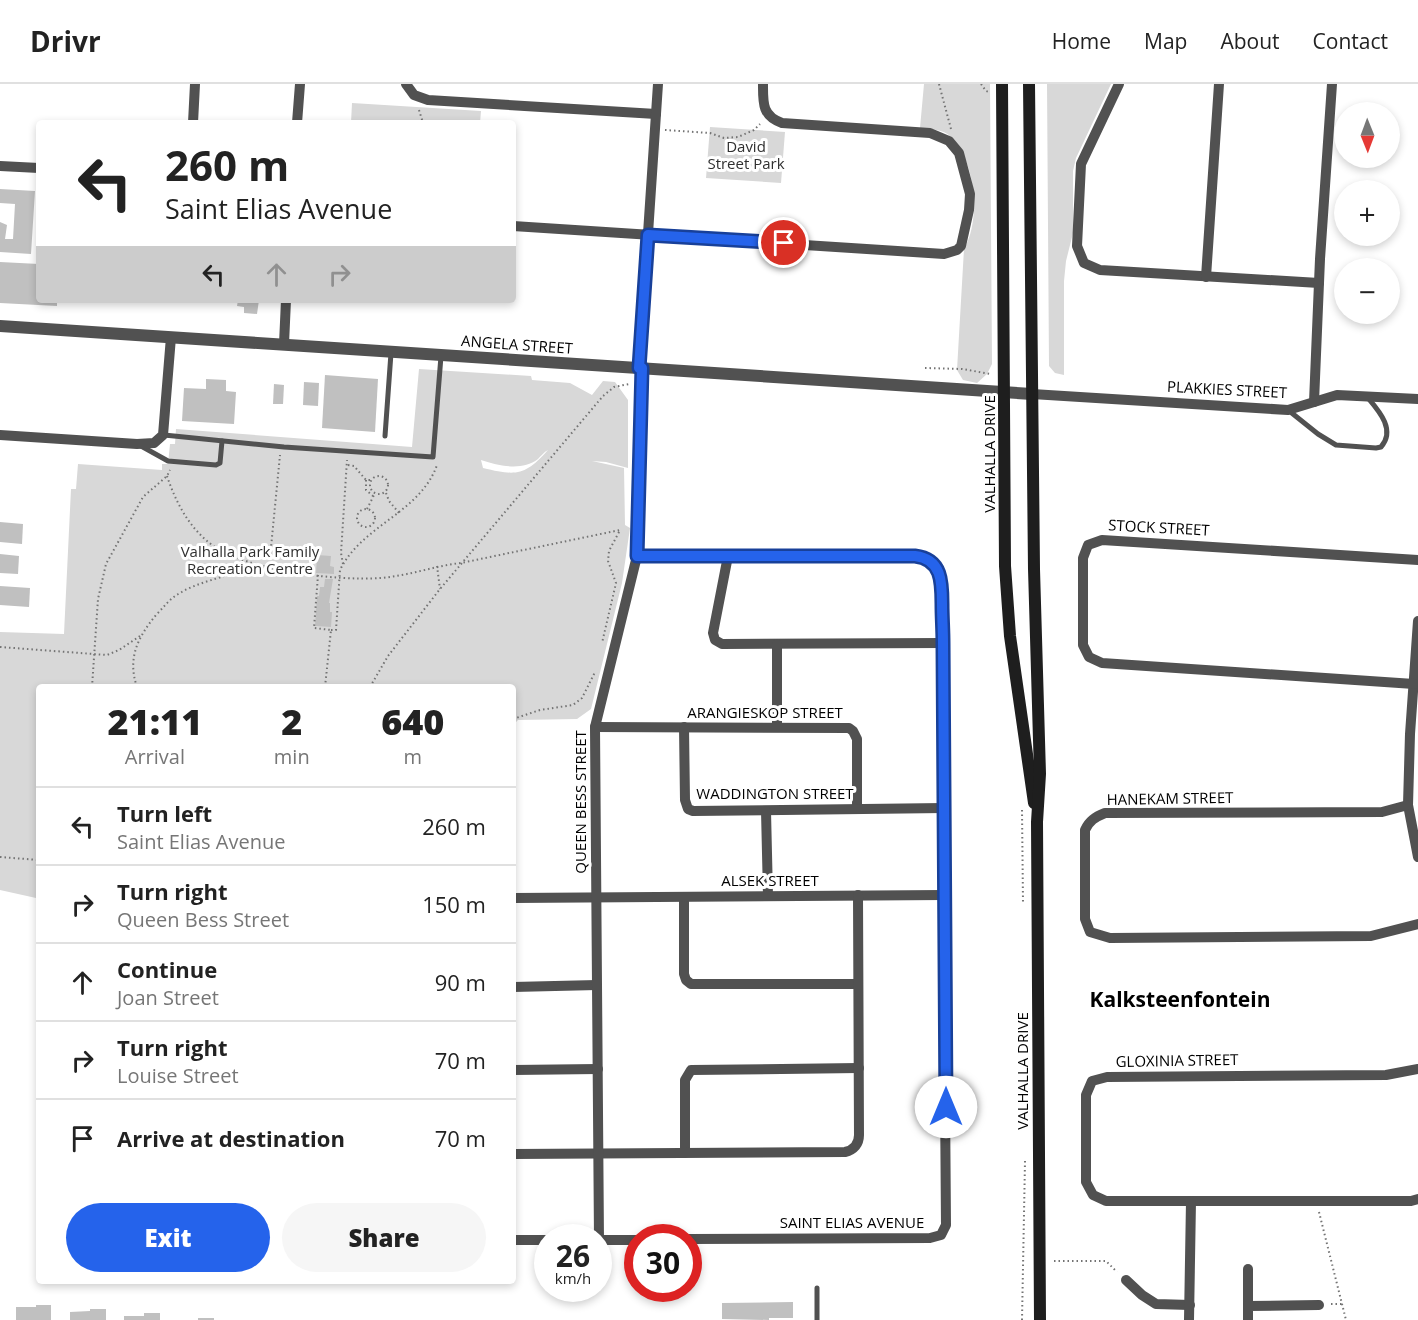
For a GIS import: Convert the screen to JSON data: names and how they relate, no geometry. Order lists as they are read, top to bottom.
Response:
{
  "streets": {
    "main road": ["VALHALLA DRIVE"],
    "street": [
      "ANGELA STREET",
      "PLAKKIES STREET",
      "STOCK STREET",
      "ARANGIESKOP STREET",
      "WADDINGTON STREET",
      "HANEKAM STREET",
      "QUEEN BESS STREET",
      "ALSEK STREET",
      "GLOXINIA STREET",
      "SAINT ELIAS AVENUE"
    ]
  },
  "crossings": [
    ["ANGELA STREET", "PLAKKIES STREET"],
    ["ANGELA STREET", "VALHALLA DRIVE"],
    ["ANGELA STREET", "QUEEN BESS STREET"],
    ["PLAKKIES STREET", "VALHALLA DRIVE"],
    ["ARANGIESKOP STREET", "WADDINGTON STREET"],
    ["ARANGIESKOP STREET", "QUEEN BESS STREET"],
    ["WADDINGTON STREET", "SAINT ELIAS AVENUE"],
    ["QUEEN BESS STREET", "ALSEK STREET"],
    ["QUEEN BESS STREET", "SAINT ELIAS AVENUE"],
    ["ALSEK STREET", "SAINT ELIAS AVENUE"]
  ],
  "districts": ["Kalksteenfontein"],
  "parks": ["David Street Park", "Valhalla Park Family Recreation Centre"],
  "north": "bottom",
  "page": {
    "header": "Drivr",
    "nav": [
      "Home",
      "Map",
      "About",
      "Contact"
    ],
    "map_buttons": ["+", "−"],
    "turn": ["260 m", "Saint Elias Avenue"],
    "eta": [
      "21:11",
      "Arrival",
      "2",
      "min",
      "640",
      "m"
    ],
    "list": [
      {
        "name": "Turn left",
        "note": "Saint Elias Avenue",
        "value": "260 m"
      },
      {
        "name": "Turn right",
        "note": "Queen Bess Street",
        "value": "150 m"
      },
      {
        "name": "Continue",
        "note": "Joan Street",
        "value": "90 m"
      },
      {
        "name": "Turn right",
        "note": "Louise Street",
        "value": "70 m"
      },
      {
        "name": "Arrive at destination",
        "value": "70 m"
      }
    ],
    "buttons": ["Exit", "Share"],
    "speed": "26 km/h",
    "limit": "30"
  }
}
